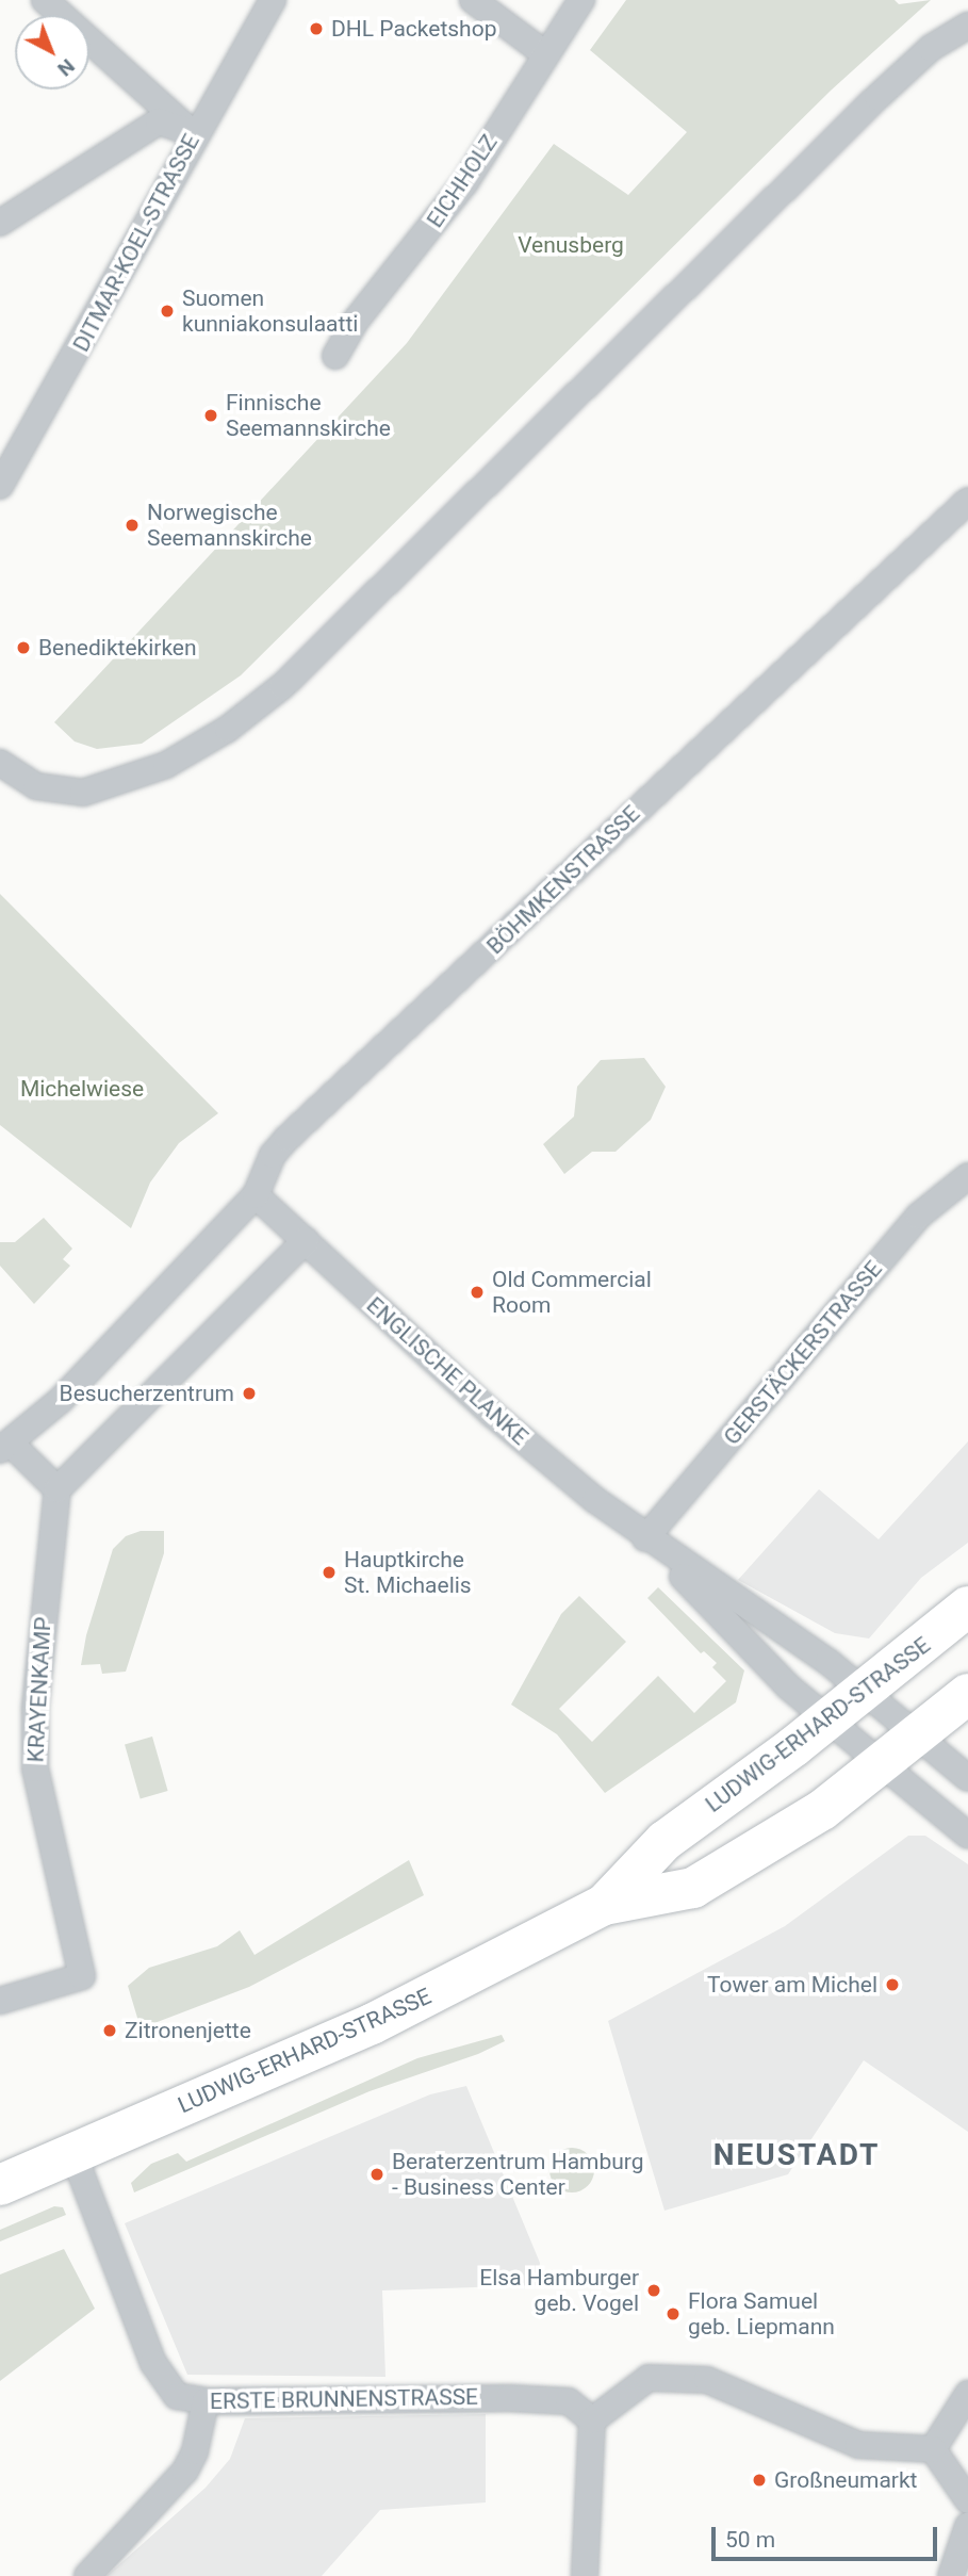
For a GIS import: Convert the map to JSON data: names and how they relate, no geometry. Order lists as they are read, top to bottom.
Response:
{
  "streets": {
    "main road": ["LUDWIG-ERHARD-STRASSE"],
    "street": [
      "EICHHOLZ",
      "DITMAR-KOEL-STRASSE",
      "BÖHMKENSTRASSE",
      "GERSTÄCKERSTRASSE",
      "ENGLISCHE PLANKE",
      "KRAYENKAMP",
      "ERSTE BRUNNENSTRASSE"
    ]
  },
  "crossings": [
    ["BÖHMKENSTRASSE", "ENGLISCHE PLANKE"],
    ["GERSTÄCKERSTRASSE", "ENGLISCHE PLANKE"],
    ["ENGLISCHE PLANKE", "LUDWIG-ERHARD-STRASSE"],
    ["LUDWIG-ERHARD-STRASSE", "ERSTE BRUNNENSTRASSE"]
  ],
  "districts": ["NEUSTADT"],
  "parks": ["Venusberg", "Michelwiese"],
  "places": [
    "DHL Packetshop",
    "Suomen kunniakonsulaatti",
    "Finnische Seemannskirche",
    "Norwegische Seemannskirche",
    "Benediktekirken",
    "Old Commercial Room",
    "Besucherzentrum",
    "Hauptkirche St. Michaelis",
    "Tower am Michel",
    "Zitronenjette",
    "Beraterzentrum Hamburg - Business Center",
    "Elsa Hamburger geb. Vogel",
    "Flora Samuel geb. Liepmann",
    "Großneumarkt"
  ],
  "scale_bar": "50 m",
  "north": "bottom right"
}
